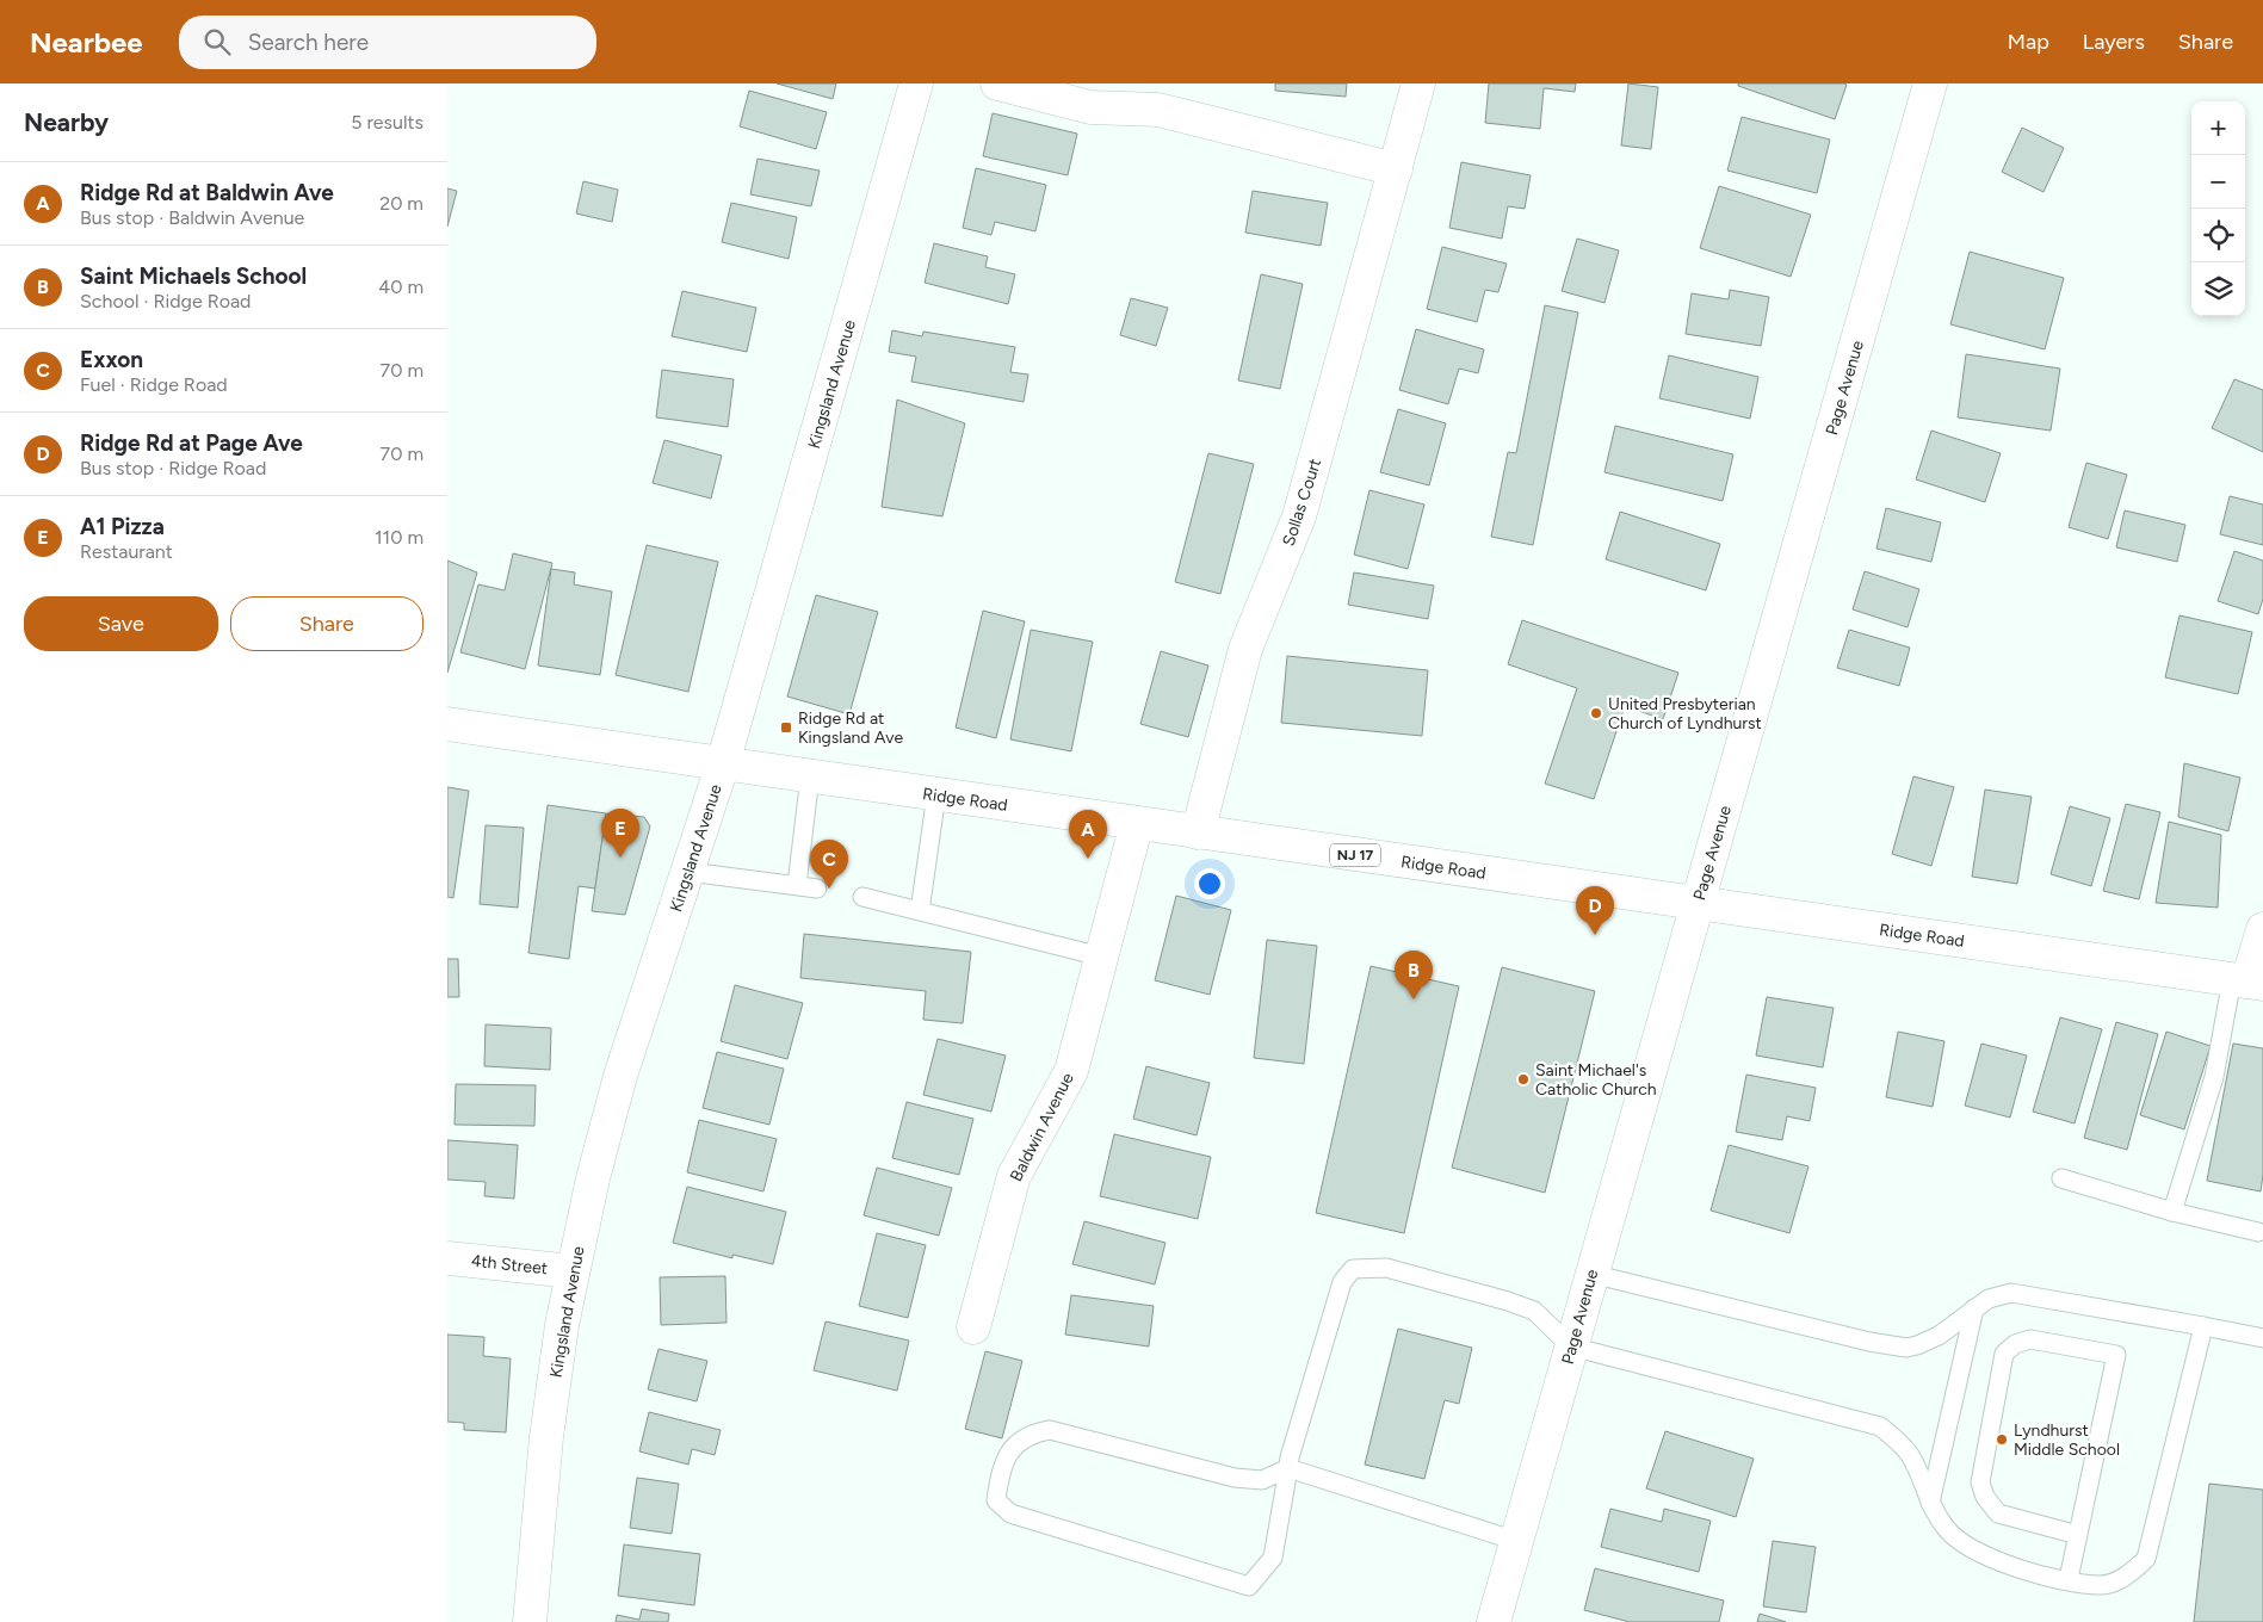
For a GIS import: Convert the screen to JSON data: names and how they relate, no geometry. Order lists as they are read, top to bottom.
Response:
{
  "streets": {
    "street": [
      "Kingsland Avenue",
      "Page Avenue",
      "Sollas Court",
      "Ridge Road",
      "NJ 17",
      "Baldwin Avenue",
      "4th Street"
    ]
  },
  "crossings": [
    ["Kingsland Avenue", "Ridge Road"],
    ["Kingsland Avenue", "4th Street"],
    ["Page Avenue", "Ridge Road"],
    ["Sollas Court", "Ridge Road"],
    ["Ridge Road", "Baldwin Avenue"]
  ],
  "places": {
    "other": ["United Presbyterian Church of Lyndhurst", "Saint Michael's Catholic Church", "Lyndhurst Middle School"],
    "transit": ["Ridge Rd at Kingsland Ave"]
  },
  "page": {
    "header": "Nearbee",
    "search": "Search here",
    "nav": ["Map", "Layers", "Share"],
    "heading": ["Nearby", "5 results"],
    "map_buttons": ["+", "−"],
    "list": [
      {
        "mark": "A",
        "name": "Ridge Rd at Baldwin Ave",
        "note": "Bus stop · Baldwin Avenue",
        "value": "20 m"
      },
      {
        "mark": "B",
        "name": "Saint Michaels School",
        "note": "School · Ridge Road",
        "value": "40 m"
      },
      {
        "mark": "C",
        "name": "Exxon",
        "note": "Fuel · Ridge Road",
        "value": "70 m"
      },
      {
        "mark": "D",
        "name": "Ridge Rd at Page Ave",
        "note": "Bus stop · Ridge Road",
        "value": "70 m"
      },
      {
        "mark": "E",
        "name": "A1 Pizza",
        "note": "Restaurant",
        "value": "110 m"
      }
    ],
    "buttons": ["Save", "Share"],
    "pins": [
      "E",
      "A",
      "C",
      "D",
      "B"
    ]
  }
}
